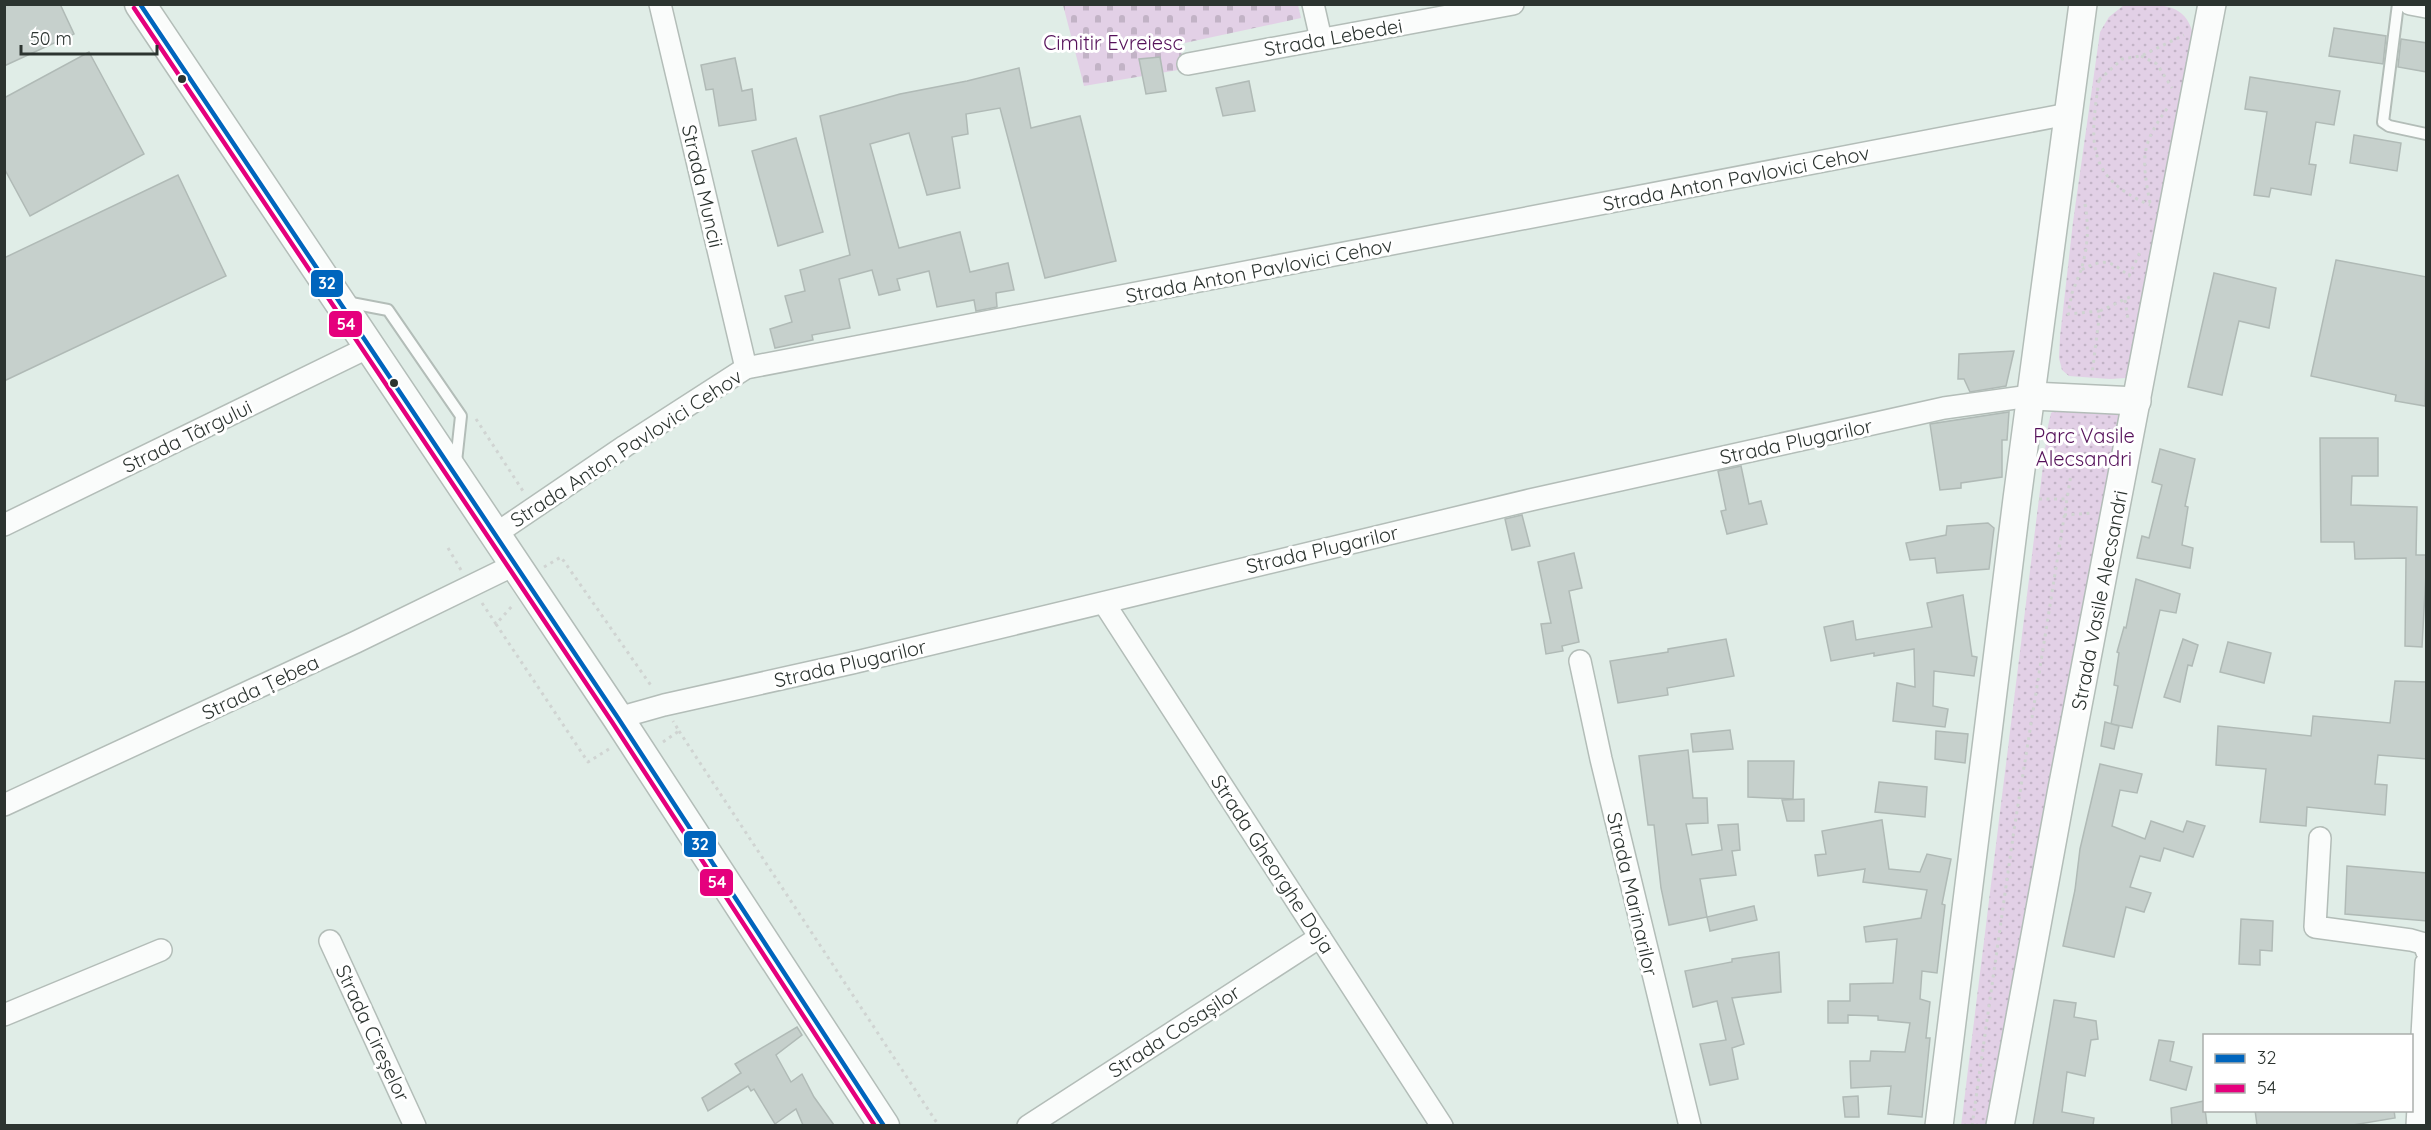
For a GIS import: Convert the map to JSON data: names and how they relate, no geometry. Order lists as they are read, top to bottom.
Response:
{
  "streets": {
    "street": [
      "Strada Lebedei",
      "Strada Anton Pavlovici Cehov",
      "Strada Muncii",
      "Strada Târgului",
      "Strada Plugarilor",
      "Strada Vasile Alecsandri",
      "Strada Țebea",
      "Strada Gheorghe Doja",
      "Strada Marinarilor",
      "Strada Cosașilor",
      "Strada Cireșelor"
    ]
  },
  "crossings": [
    ["Strada Anton Pavlovici Cehov", "Strada Muncii"],
    ["Strada Plugarilor", "Strada Gheorghe Doja"],
    ["Strada Gheorghe Doja", "Strada Cosașilor"]
  ],
  "parks": ["Cimitir Evreiesc", "Parc Vasile Alecsandri"],
  "lines": ["transit line 32", "transit line 54"],
  "legend": ["32", "54"],
  "scale_bar": "50 m"
}
